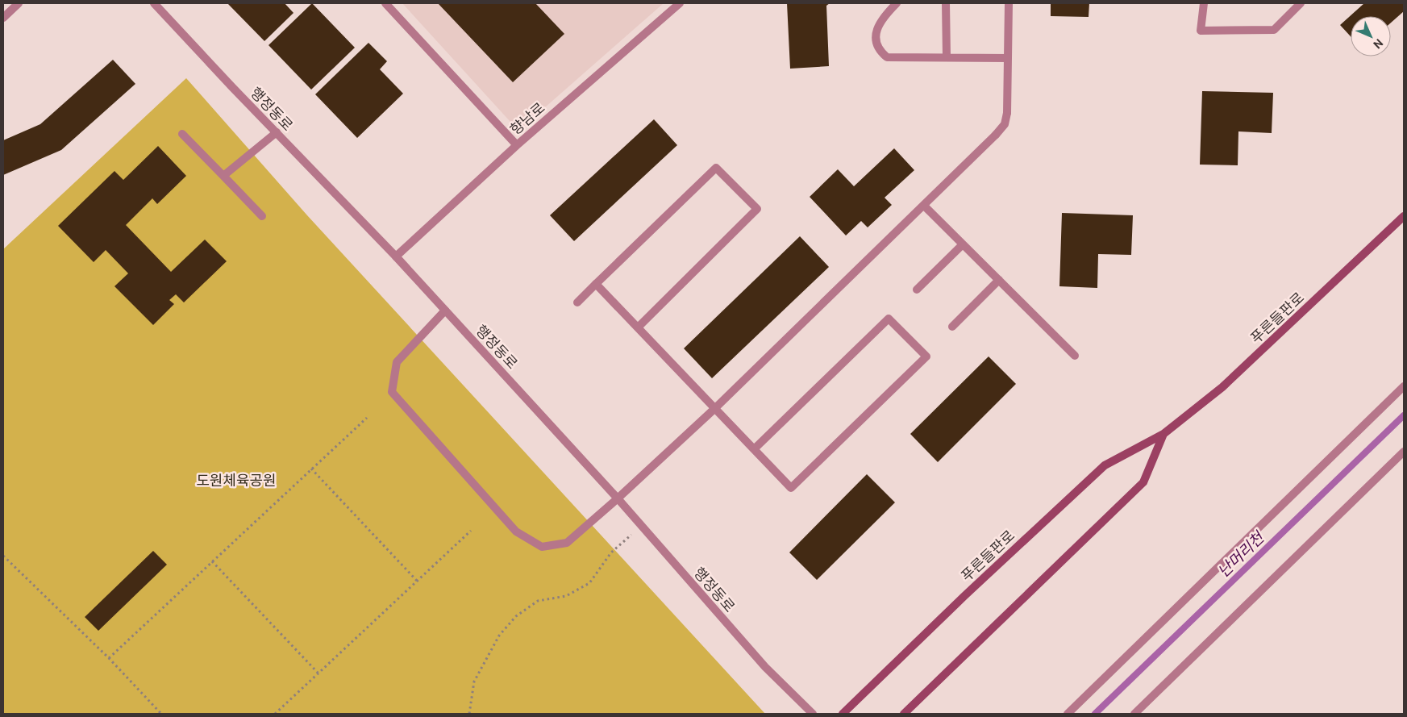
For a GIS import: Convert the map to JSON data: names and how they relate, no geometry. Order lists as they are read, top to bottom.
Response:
{
  "streets": {
    "main road": ["푸른들판로"],
    "street": ["행정동로", "향남로"]
  },
  "crossings": [
    ["행정동로", "향남로"]
  ],
  "water": ["난머리천"],
  "parks": ["도원체육공원"],
  "north": "bottom right"
}
